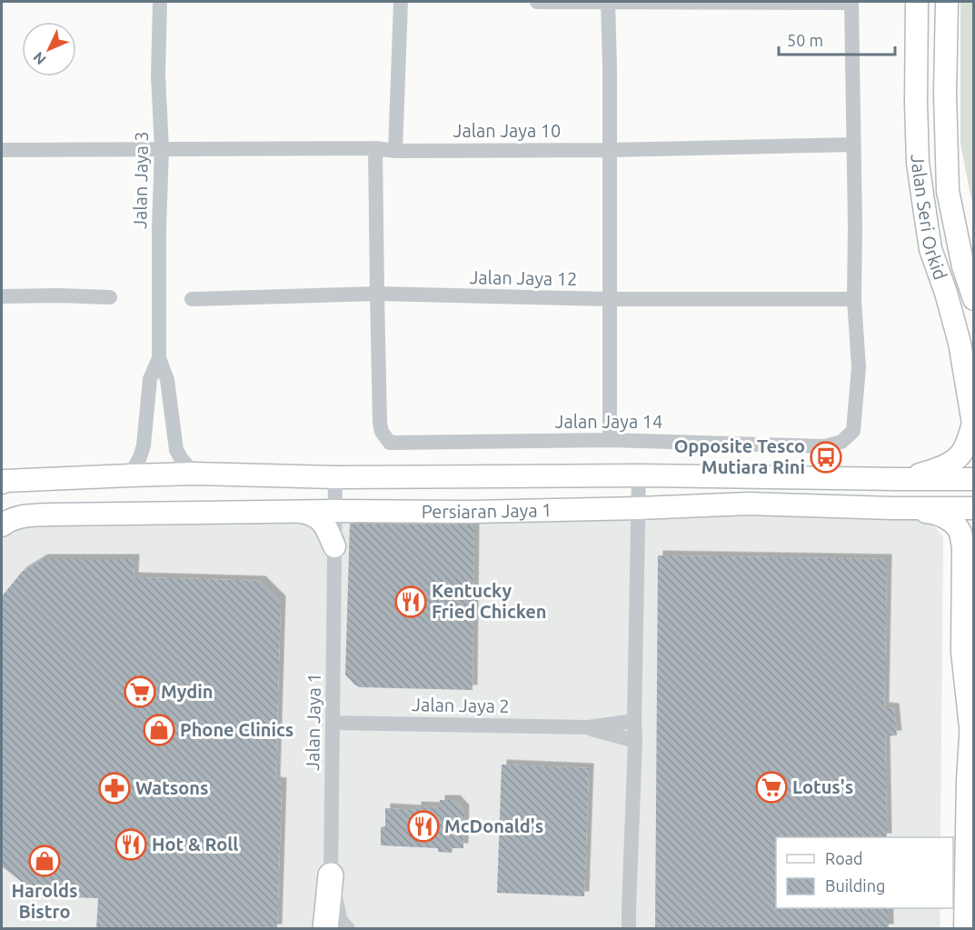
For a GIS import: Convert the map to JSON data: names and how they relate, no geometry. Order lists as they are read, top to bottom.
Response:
{
  "streets": {
    "main road": ["Jalan Seri Orkid", "Persiaran Jaya 1"],
    "street": [
      "Jalan Jaya 10",
      "Jalan Jaya 3",
      "Jalan Jaya 12",
      "Jalan Jaya 14",
      "Jalan Jaya 2",
      "Jalan Jaya 1"
    ]
  },
  "crossings": [
    ["Jalan Jaya 10", "Jalan Jaya 3"],
    ["Jalan Jaya 12", "Jalan Jaya 14"],
    ["Persiaran Jaya 1", "Jalan Jaya 1"],
    ["Jalan Jaya 2", "Jalan Jaya 1"]
  ],
  "places": {
    "bus stop": ["Opposite Tesco Mutiara Rini"],
    "restaurant": ["Kentucky Fried Chicken", "McDonald's", "Hot & Roll"],
    "supermarket": ["Mydin", "Lotus's"],
    "shop": ["Phone Clinics", "Harolds Bistro"],
    "pharmacy": ["Watsons"]
  },
  "legend": ["Road", "Building"],
  "scale_bar": "50 m",
  "north": "bottom left"
}
